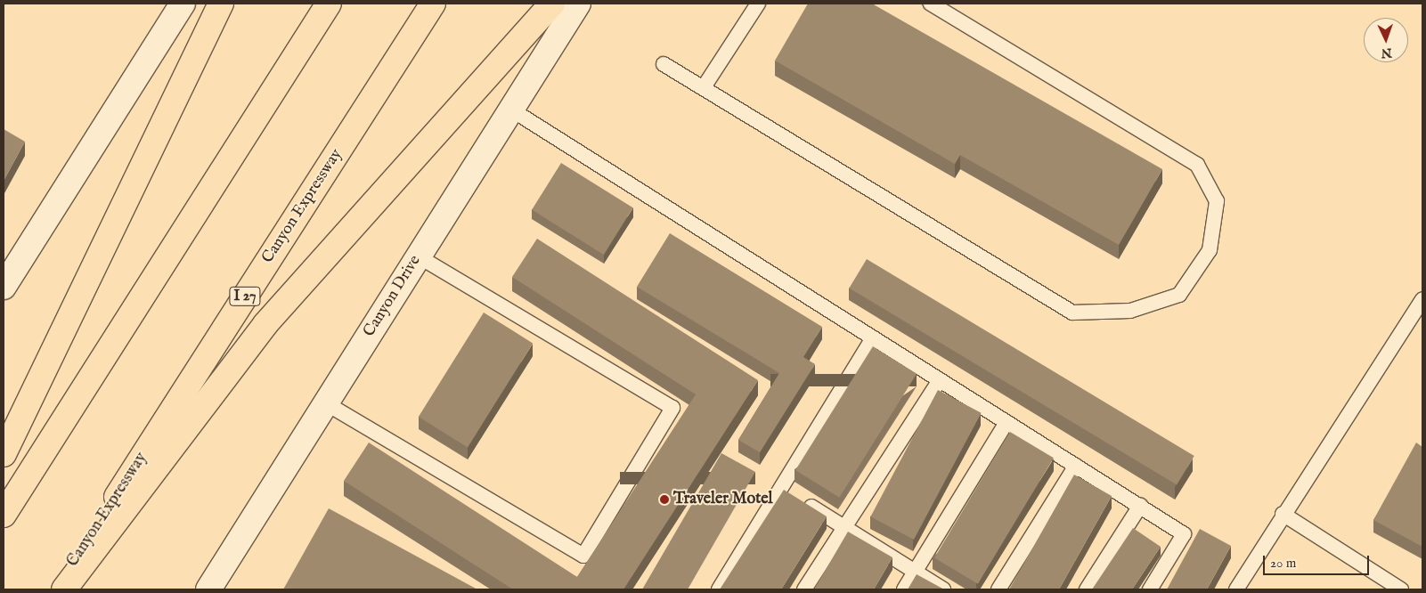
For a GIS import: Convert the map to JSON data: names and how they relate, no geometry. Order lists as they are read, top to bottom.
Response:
{
  "streets": {
    "highway": ["Canyon Expressway", "I 27"],
    "main road": ["Canyon Drive"]
  },
  "places": ["Traveler Motel"],
  "scale_bar": "20 m",
  "north": "bottom"
}
